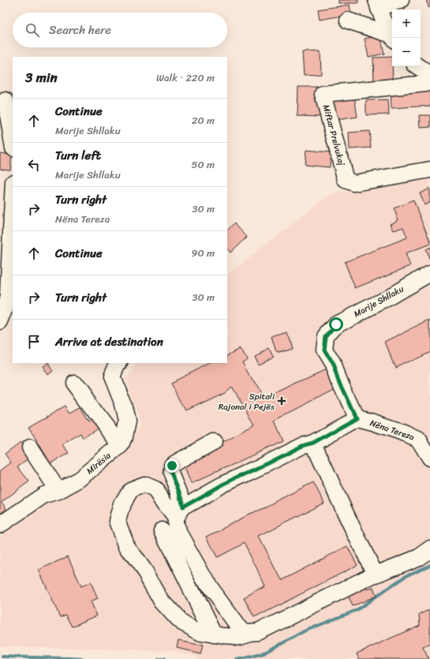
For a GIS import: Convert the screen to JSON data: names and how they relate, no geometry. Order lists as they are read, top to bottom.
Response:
{
  "streets": {
    "street": [
      "Miftar Prelvukaj",
      "Marije Shllaku",
      "Nëna Tereza",
      "Mirësia"
    ]
  },
  "crossings": [
    ["Marije Shllaku", "Nëna Tereza"]
  ],
  "places": {
    "health": ["Spitali Rajonal i Pejës"]
  },
  "page": {
    "map_buttons": ["+", "−"],
    "search": "Search here",
    "heading": ["3 min", "Walk · 220 m"],
    "list": [
      ["Continue", "Marije Shllaku", "20 m"],
      ["Turn left", "Marije Shllaku", "50 m"],
      ["Turn right", "Nëna Tereza", "30 m"],
      ["Continue", "90 m"],
      ["Turn right", "30 m"],
      "Arrive at destination"
    ]
  }
}
